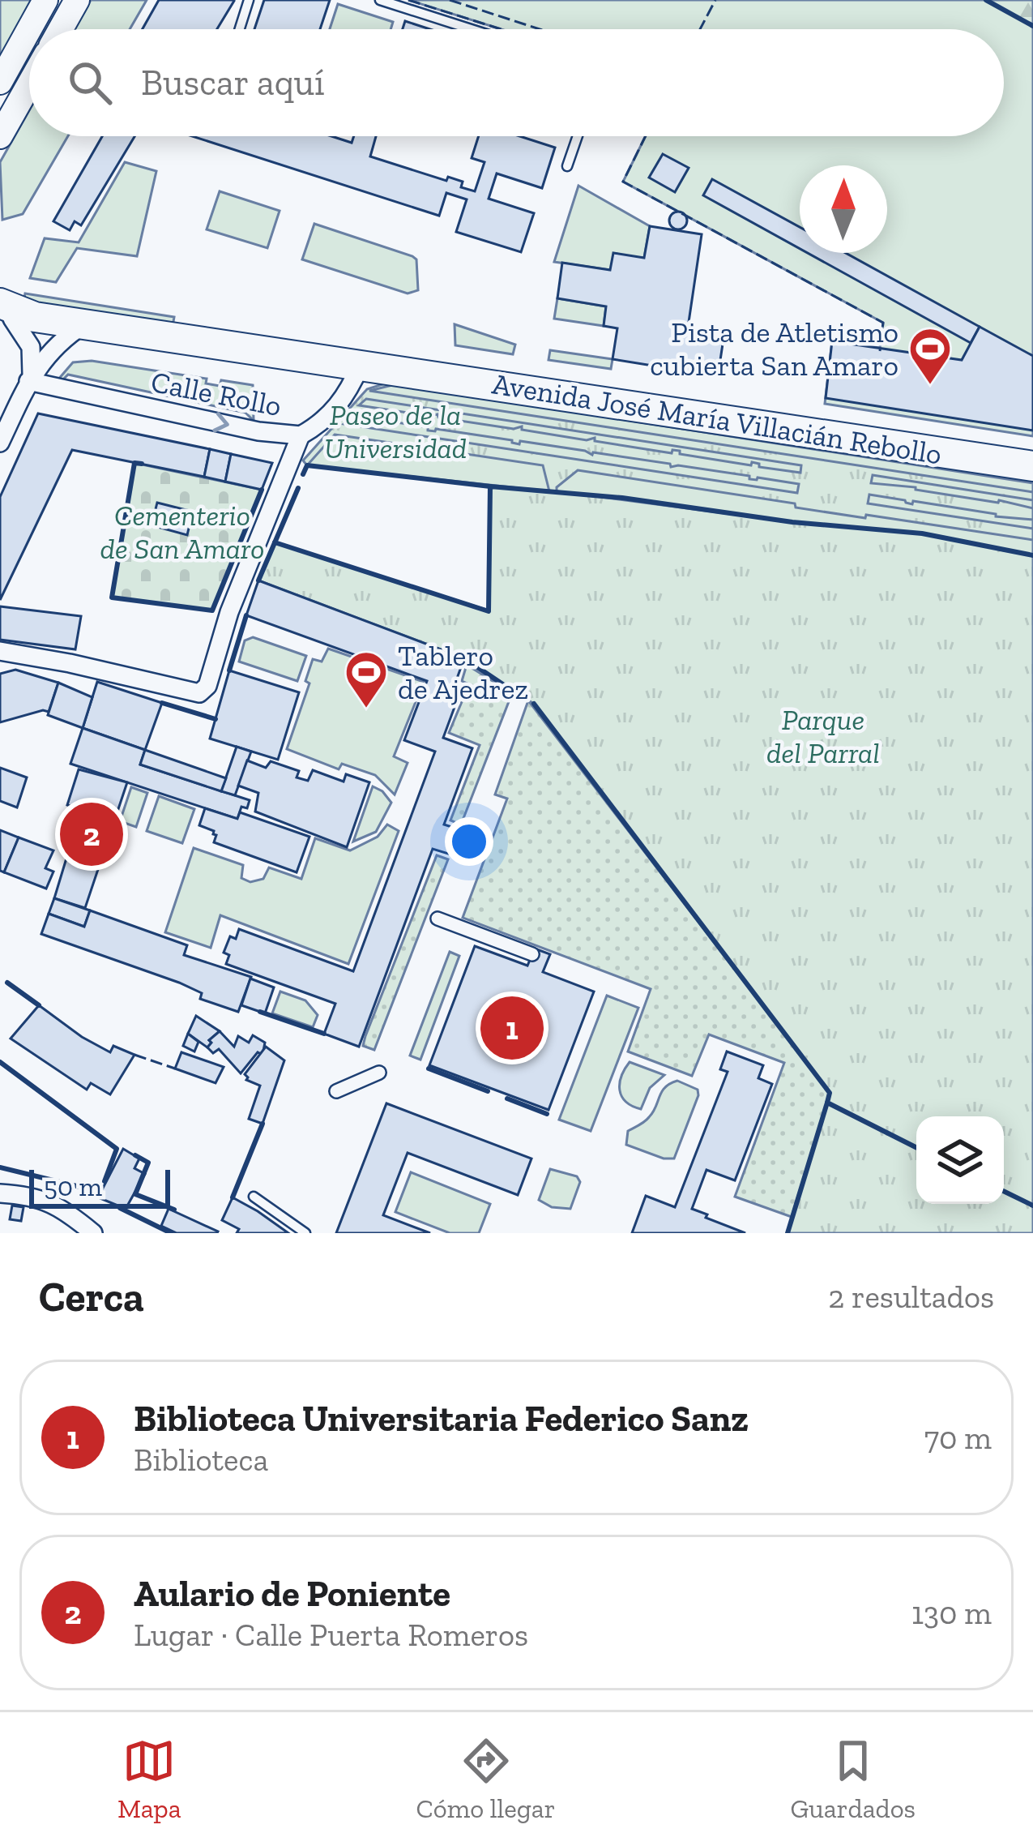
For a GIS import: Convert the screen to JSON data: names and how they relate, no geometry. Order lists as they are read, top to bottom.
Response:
{
  "streets": {
    "highway": ["Avenida José María Villacián Rebollo"],
    "street": ["Calle Rollo"]
  },
  "crossings": [
    ["Calle Rollo", "Avenida José María Villacián Rebollo"]
  ],
  "one_way": ["Calle Rollo"],
  "parks": ["Paseo de la Universidad", "Cementerio de San Amaro", "Parque del Parral"],
  "places": {
    "sports": ["Pista de Atletismo cubierta San Amaro", "Tablero de Ajedrez"]
  },
  "scale_bar": "50 m",
  "north": "top",
  "page": {
    "search": "Buscar aquí",
    "pins": ["2", "1"],
    "scale": "50 m",
    "heading": ["Cerca", "2 resultados"],
    "list": [
      {
        "mark": "1",
        "name": "Biblioteca Universitaria Federico Sanz",
        "note": "Biblioteca",
        "value": "70 m"
      },
      {
        "mark": "2",
        "name": "Aulario de Poniente",
        "note": "Lugar · Calle Puerta Romeros",
        "value": "130 m"
      }
    ],
    "nav": ["Mapa", "Cómo llegar", "Guardados"]
  }
}
